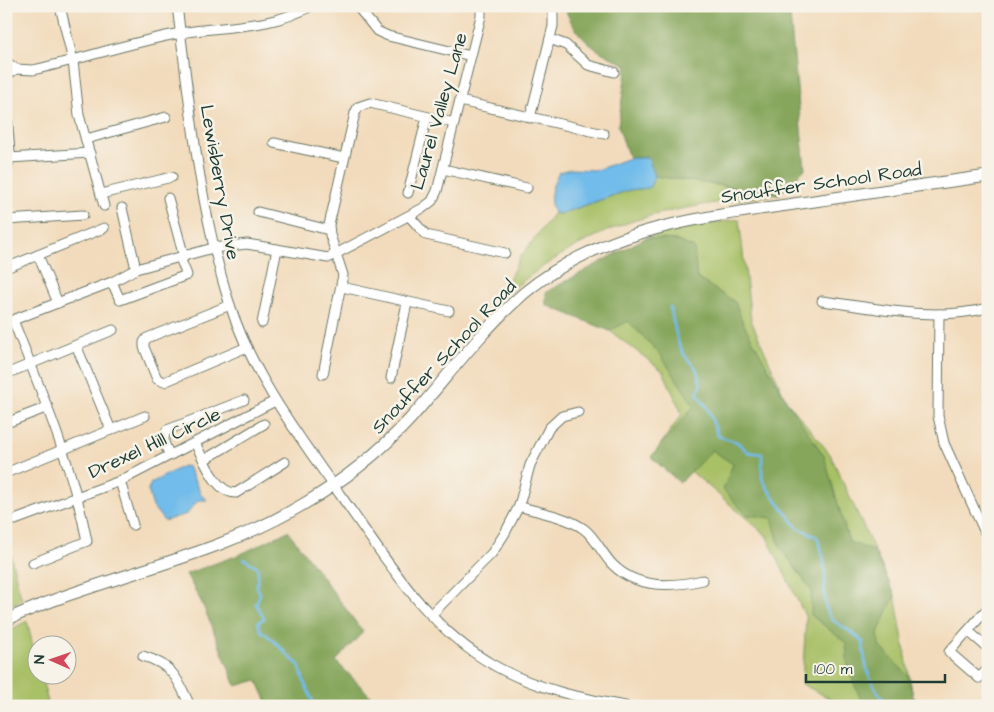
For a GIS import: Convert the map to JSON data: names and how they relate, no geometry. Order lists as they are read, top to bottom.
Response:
{
  "streets": {
    "main road": ["Snouffer School Road"],
    "street": ["Laurel Valley Lane", "Lewisberry Drive", "Drexel Hill Circle"]
  },
  "crossings": [
    ["Laurel Valley Lane", "Lewisberry Drive"],
    ["Laurel Valley Lane", "Drexel Hill Circle"],
    ["Lewisberry Drive", "Snouffer School Road"],
    ["Lewisberry Drive", "Drexel Hill Circle"]
  ],
  "scale_bar": "100 m",
  "north": "left"
}
